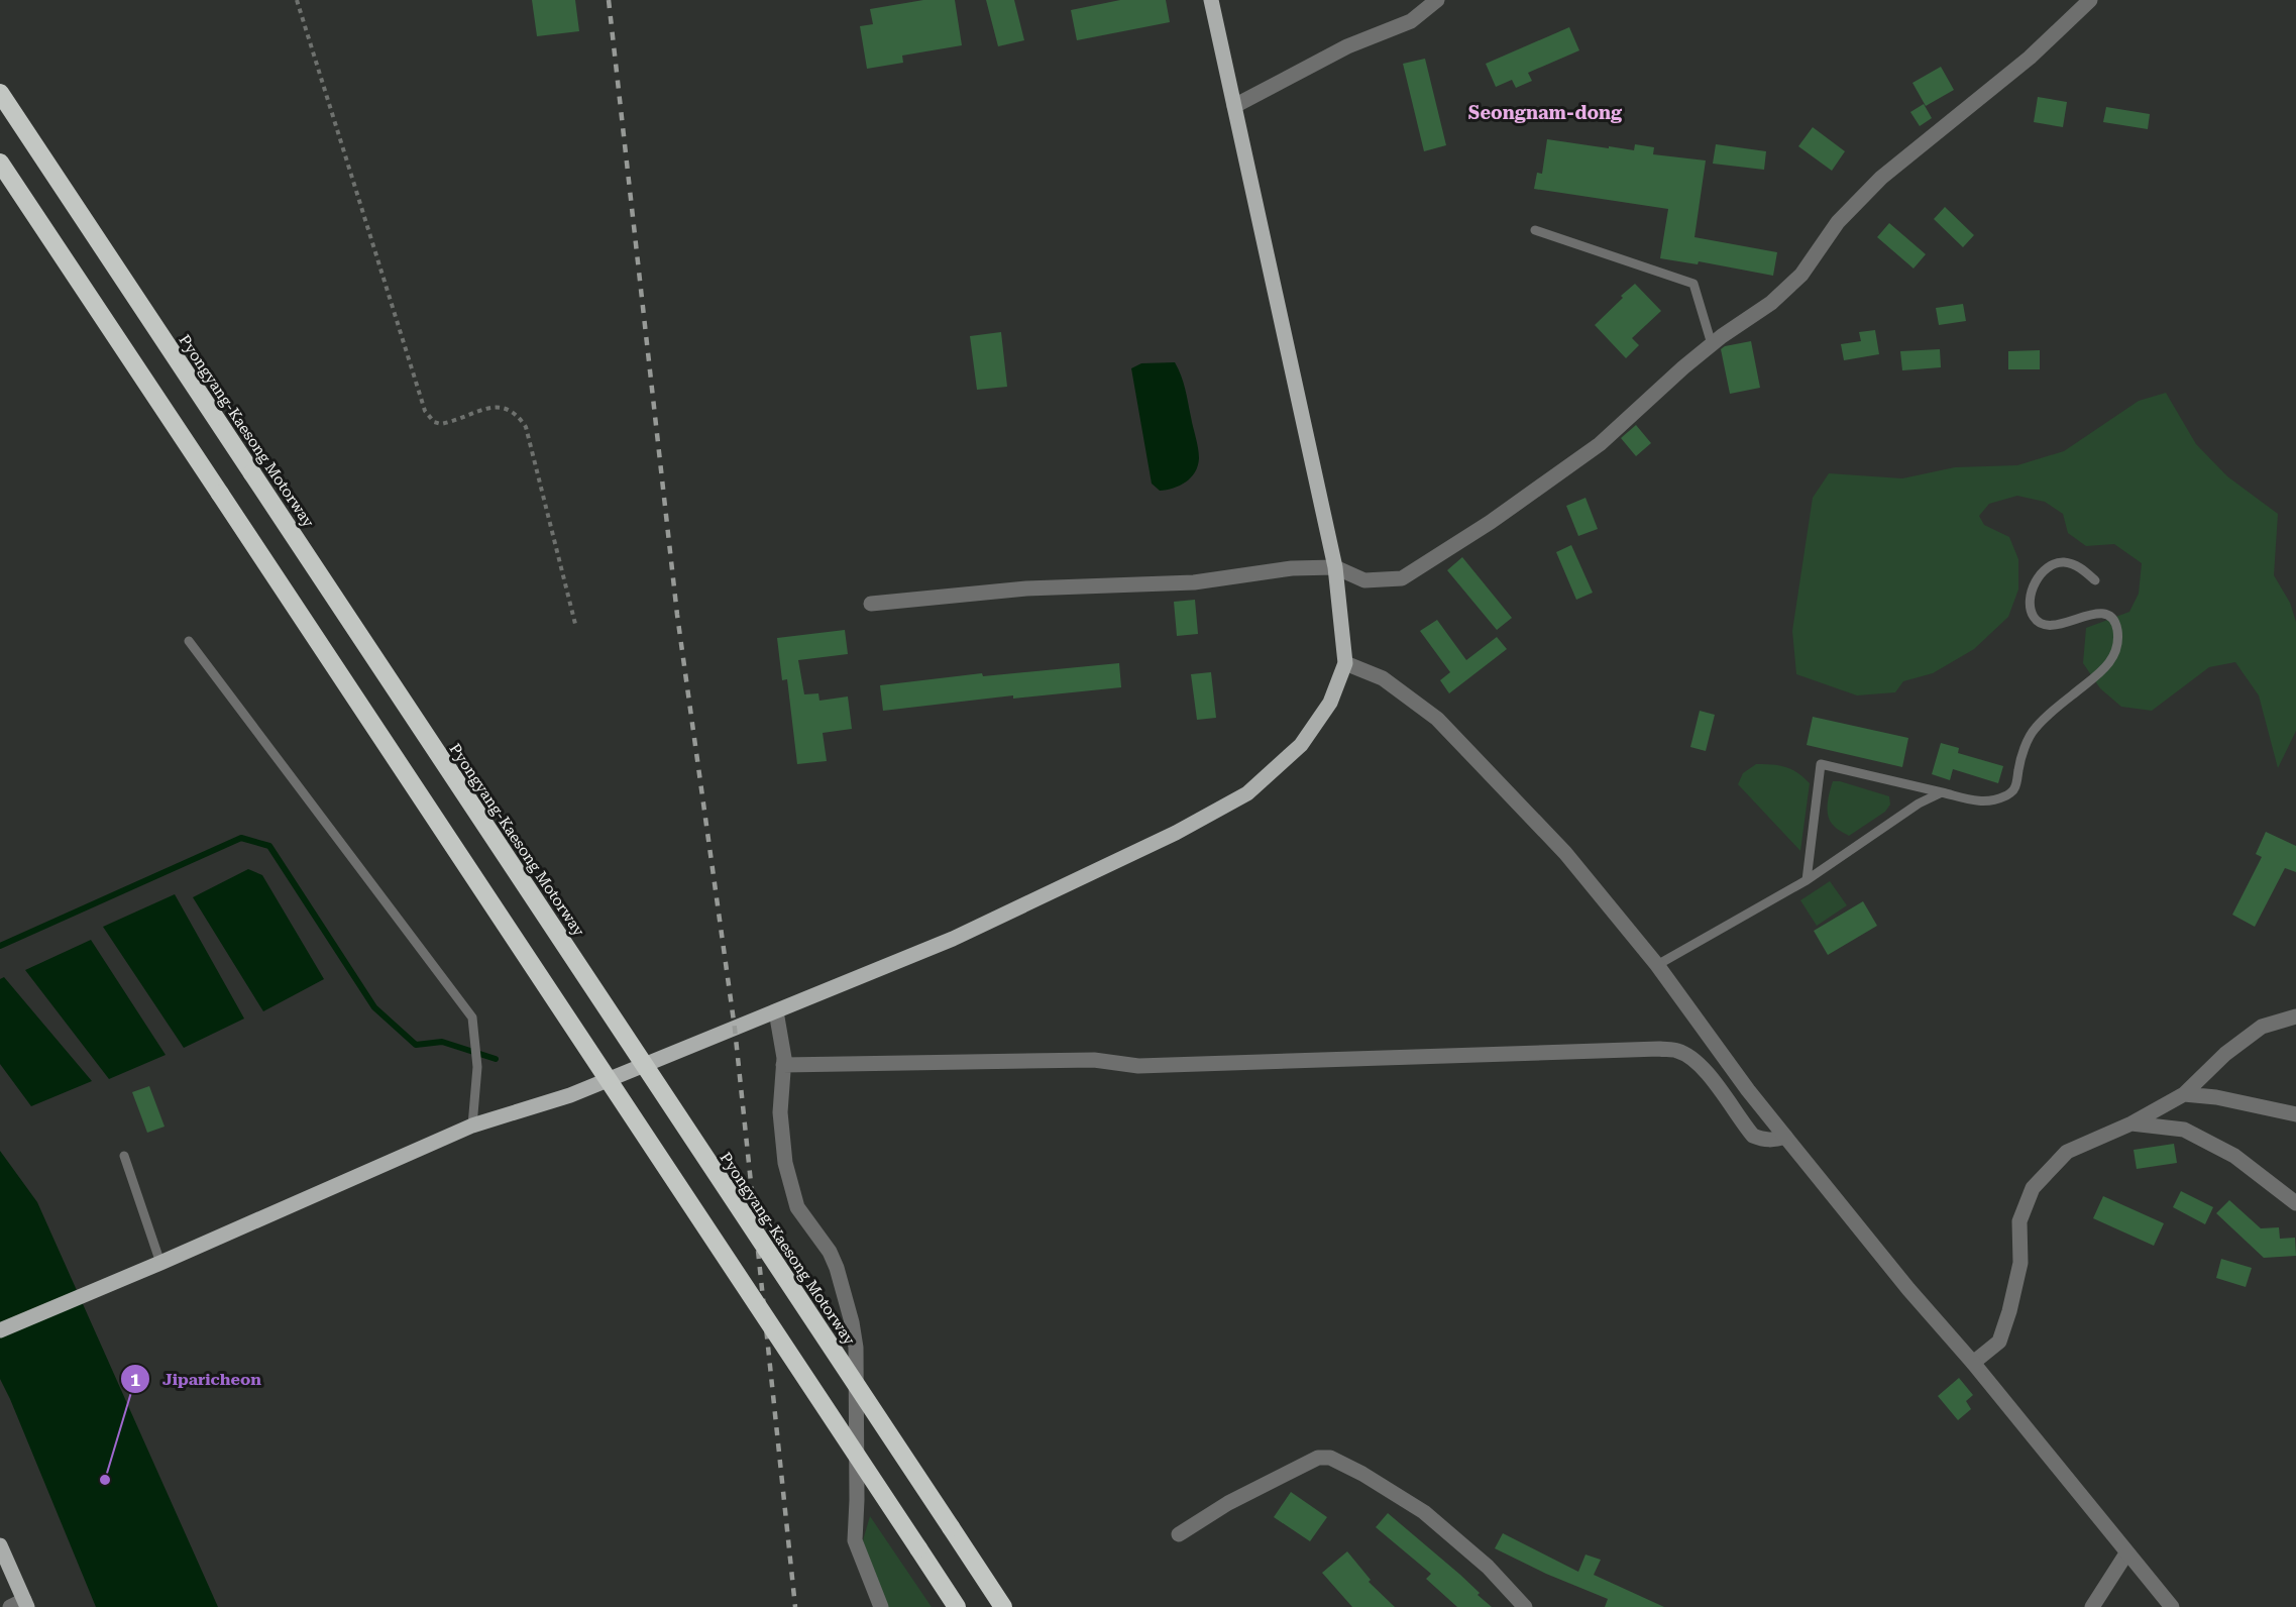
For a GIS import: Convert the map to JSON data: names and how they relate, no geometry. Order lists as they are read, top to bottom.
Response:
{
  "streets": {
    "highway": ["Pyongyang-Kaesong Motorway"]
  },
  "districts": ["Seongnam-dong"],
  "places": ["Jiparicheon"]
}
